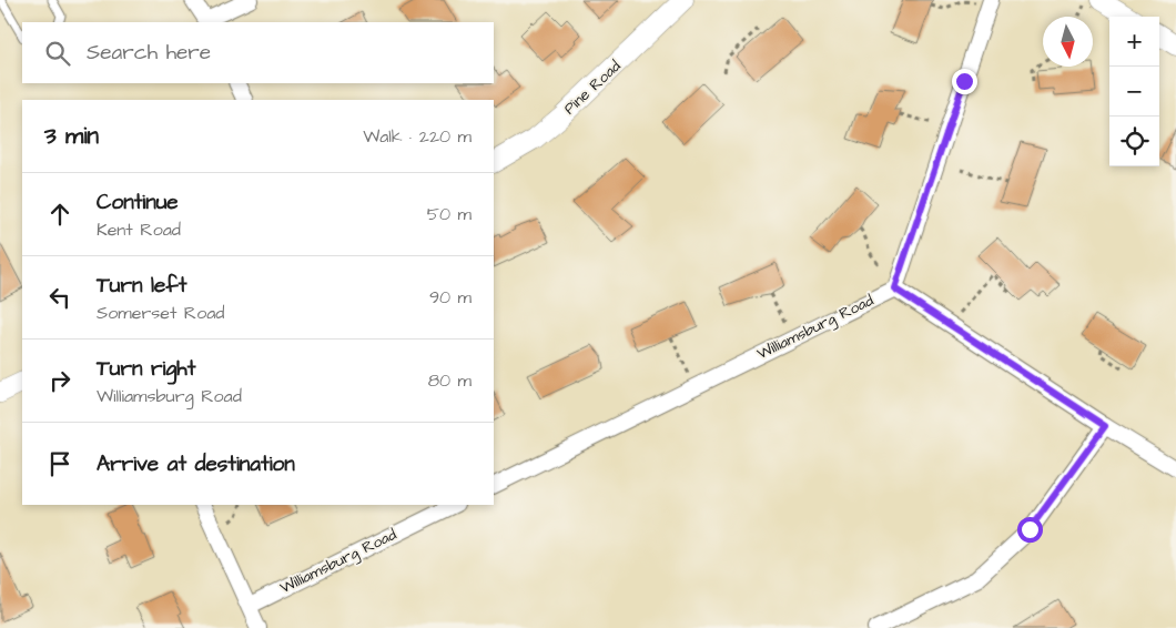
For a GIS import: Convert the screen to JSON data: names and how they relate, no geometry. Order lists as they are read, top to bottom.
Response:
{
  "streets": {
    "street": ["Pine Road", "Williamsburg Road"]
  },
  "north": "bottom",
  "page": {
    "map_buttons": ["+", "−"],
    "search": "Search here",
    "heading": ["3 min", "Walk · 220 m"],
    "list": [
      ["Continue", "Kent Road", "50 m"],
      ["Turn left", "Somerset Road", "90 m"],
      ["Turn right", "Williamsburg Road", "80 m"],
      "Arrive at destination"
    ]
  }
}
